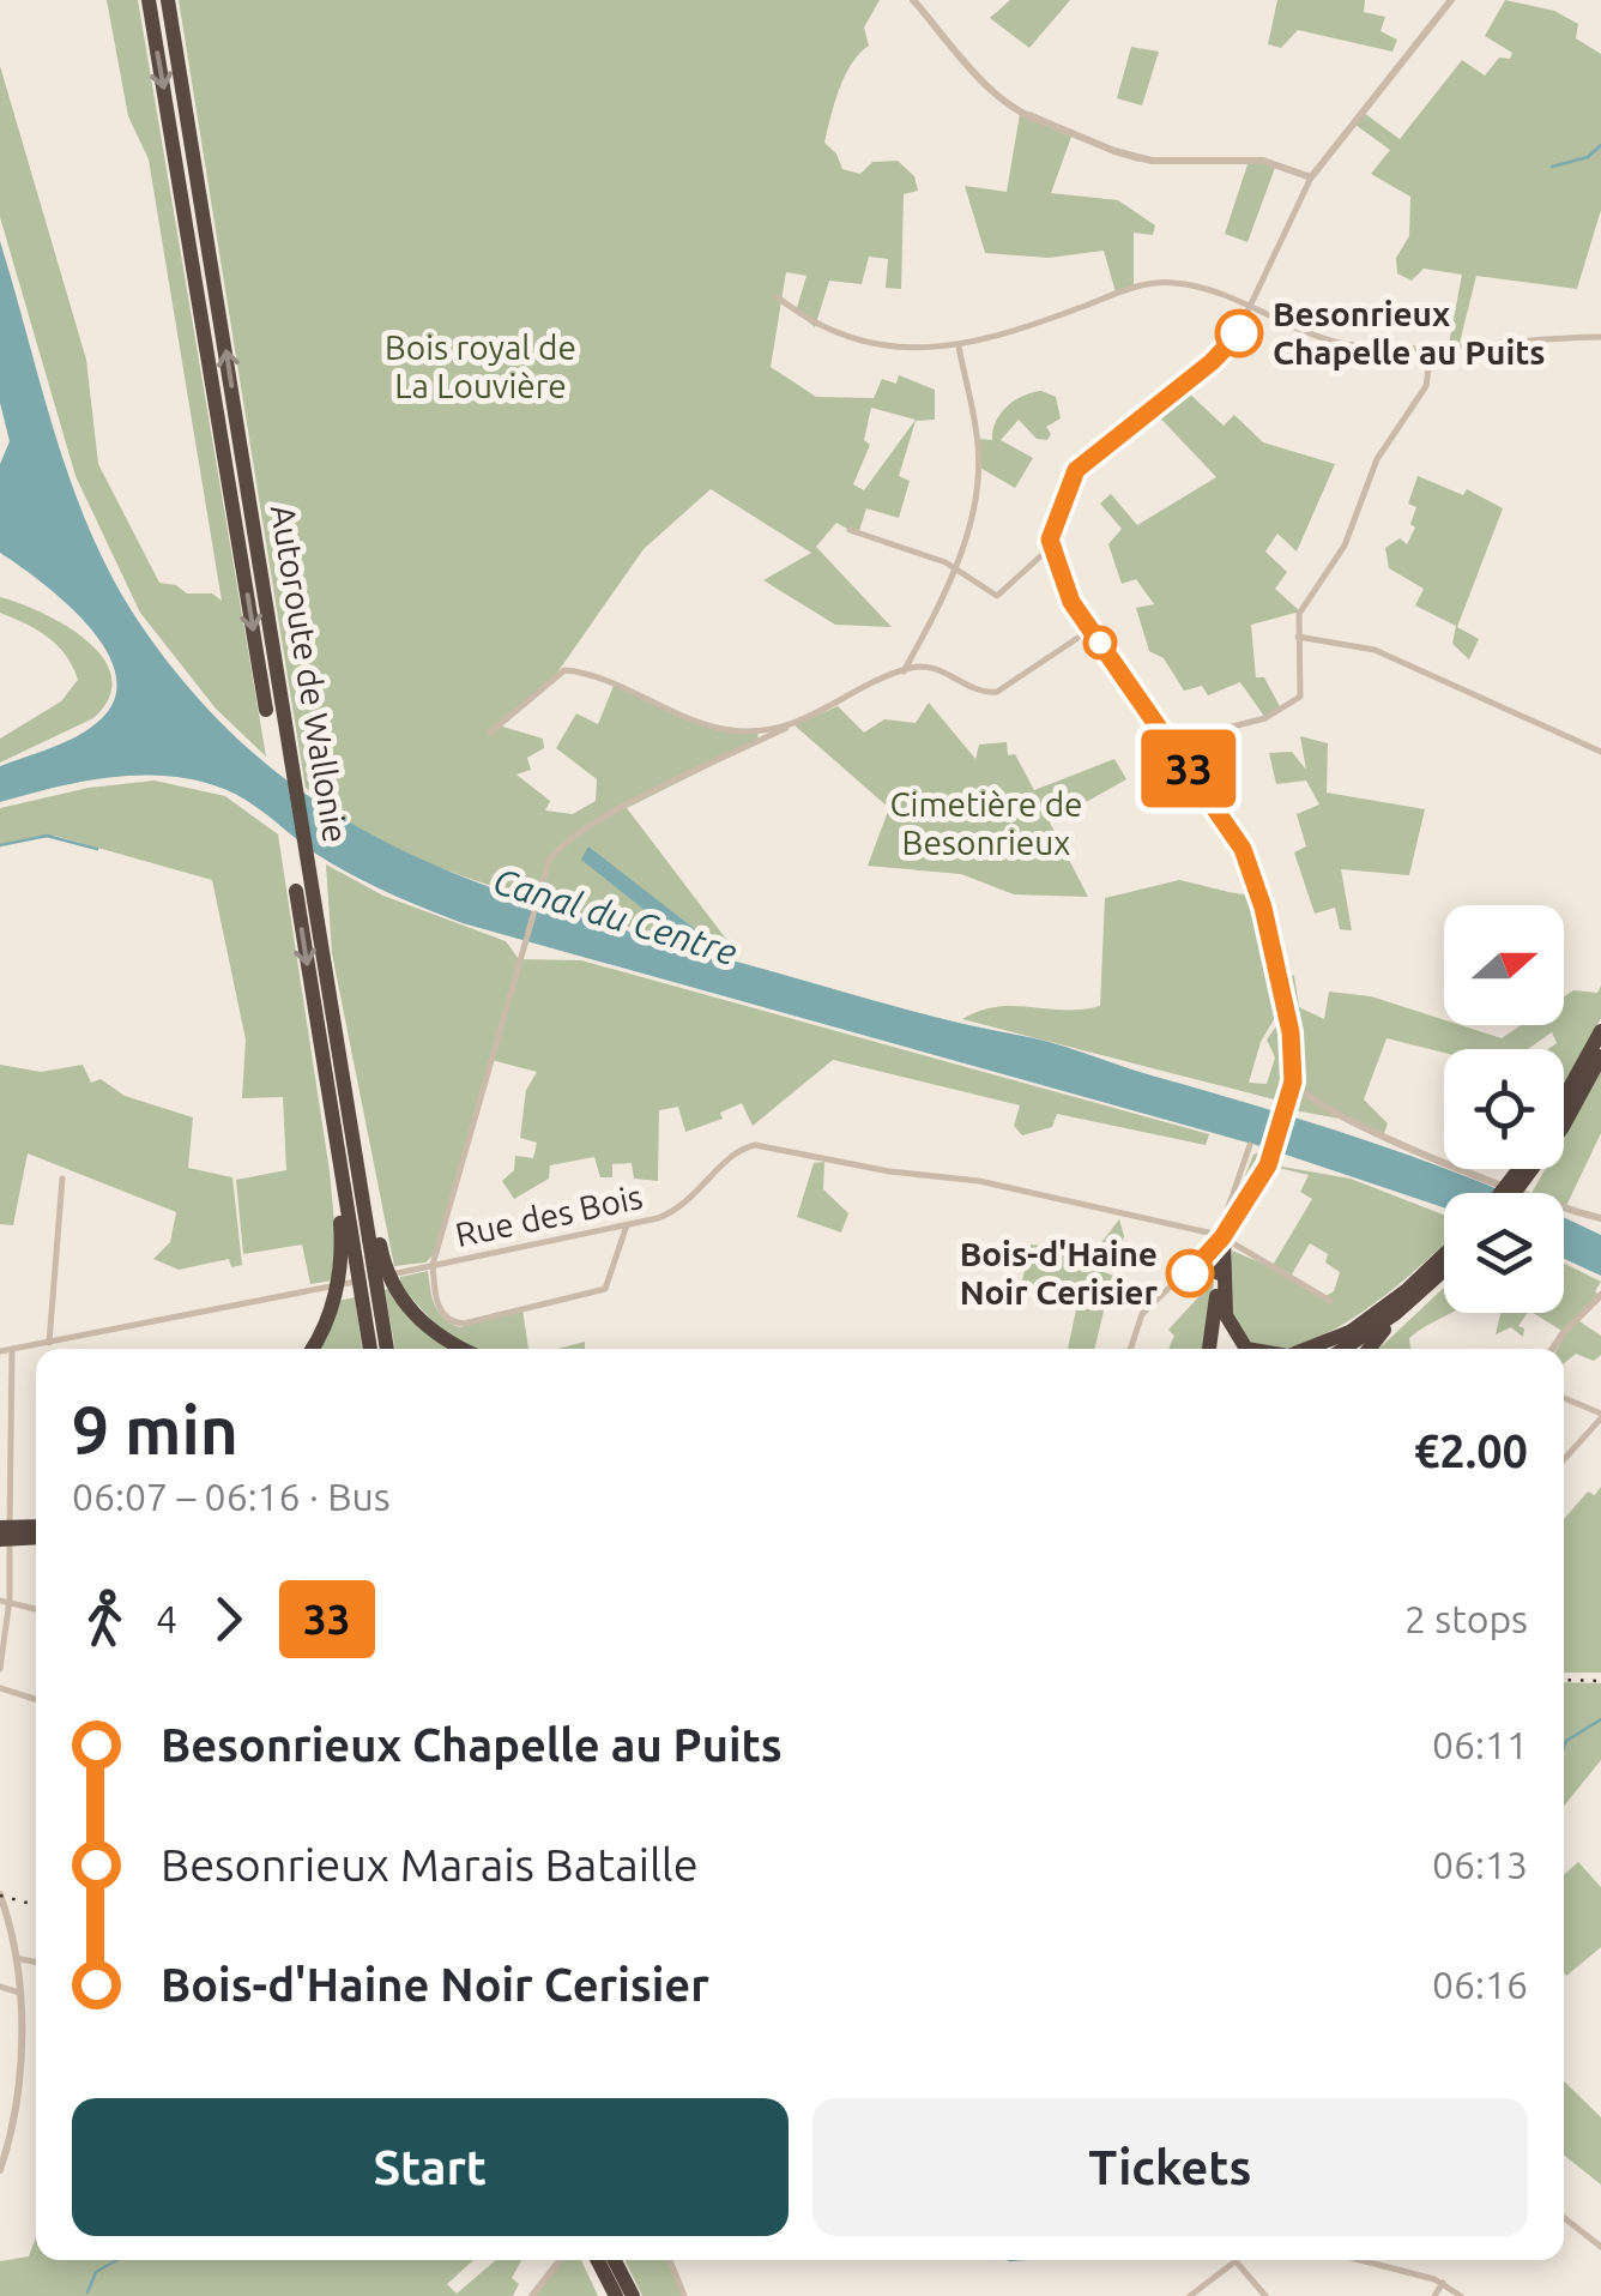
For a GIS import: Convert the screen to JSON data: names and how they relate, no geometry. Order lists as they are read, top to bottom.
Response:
{
  "streets": {
    "highway": ["Autoroute de Wallonie"],
    "street": ["Rue des Bois"]
  },
  "water": ["Canal du Centre"],
  "parks": ["Bois royal de La Louvière", "Cimetière de Besonrieux"],
  "places": ["Besonrieux Chapelle au Puits", "Bois-d'Haine Noir Cerisier"],
  "lines": ["bus line 33"],
  "north": "right",
  "page": {
    "on_map": "33",
    "heading": ["9 min", "06:07 – 06:16 · Bus", "€2.00"],
    "legs": ["4", "33", "2 stops"],
    "list": [
      {
        "name": "Besonrieux Chapelle au Puits",
        "value": "06:11"
      },
      {
        "name": "Besonrieux Marais Bataille",
        "value": "06:13"
      },
      {
        "name": "Bois-d'Haine Noir Cerisier",
        "value": "06:16"
      }
    ],
    "buttons": ["Start", "Tickets"]
  }
}
